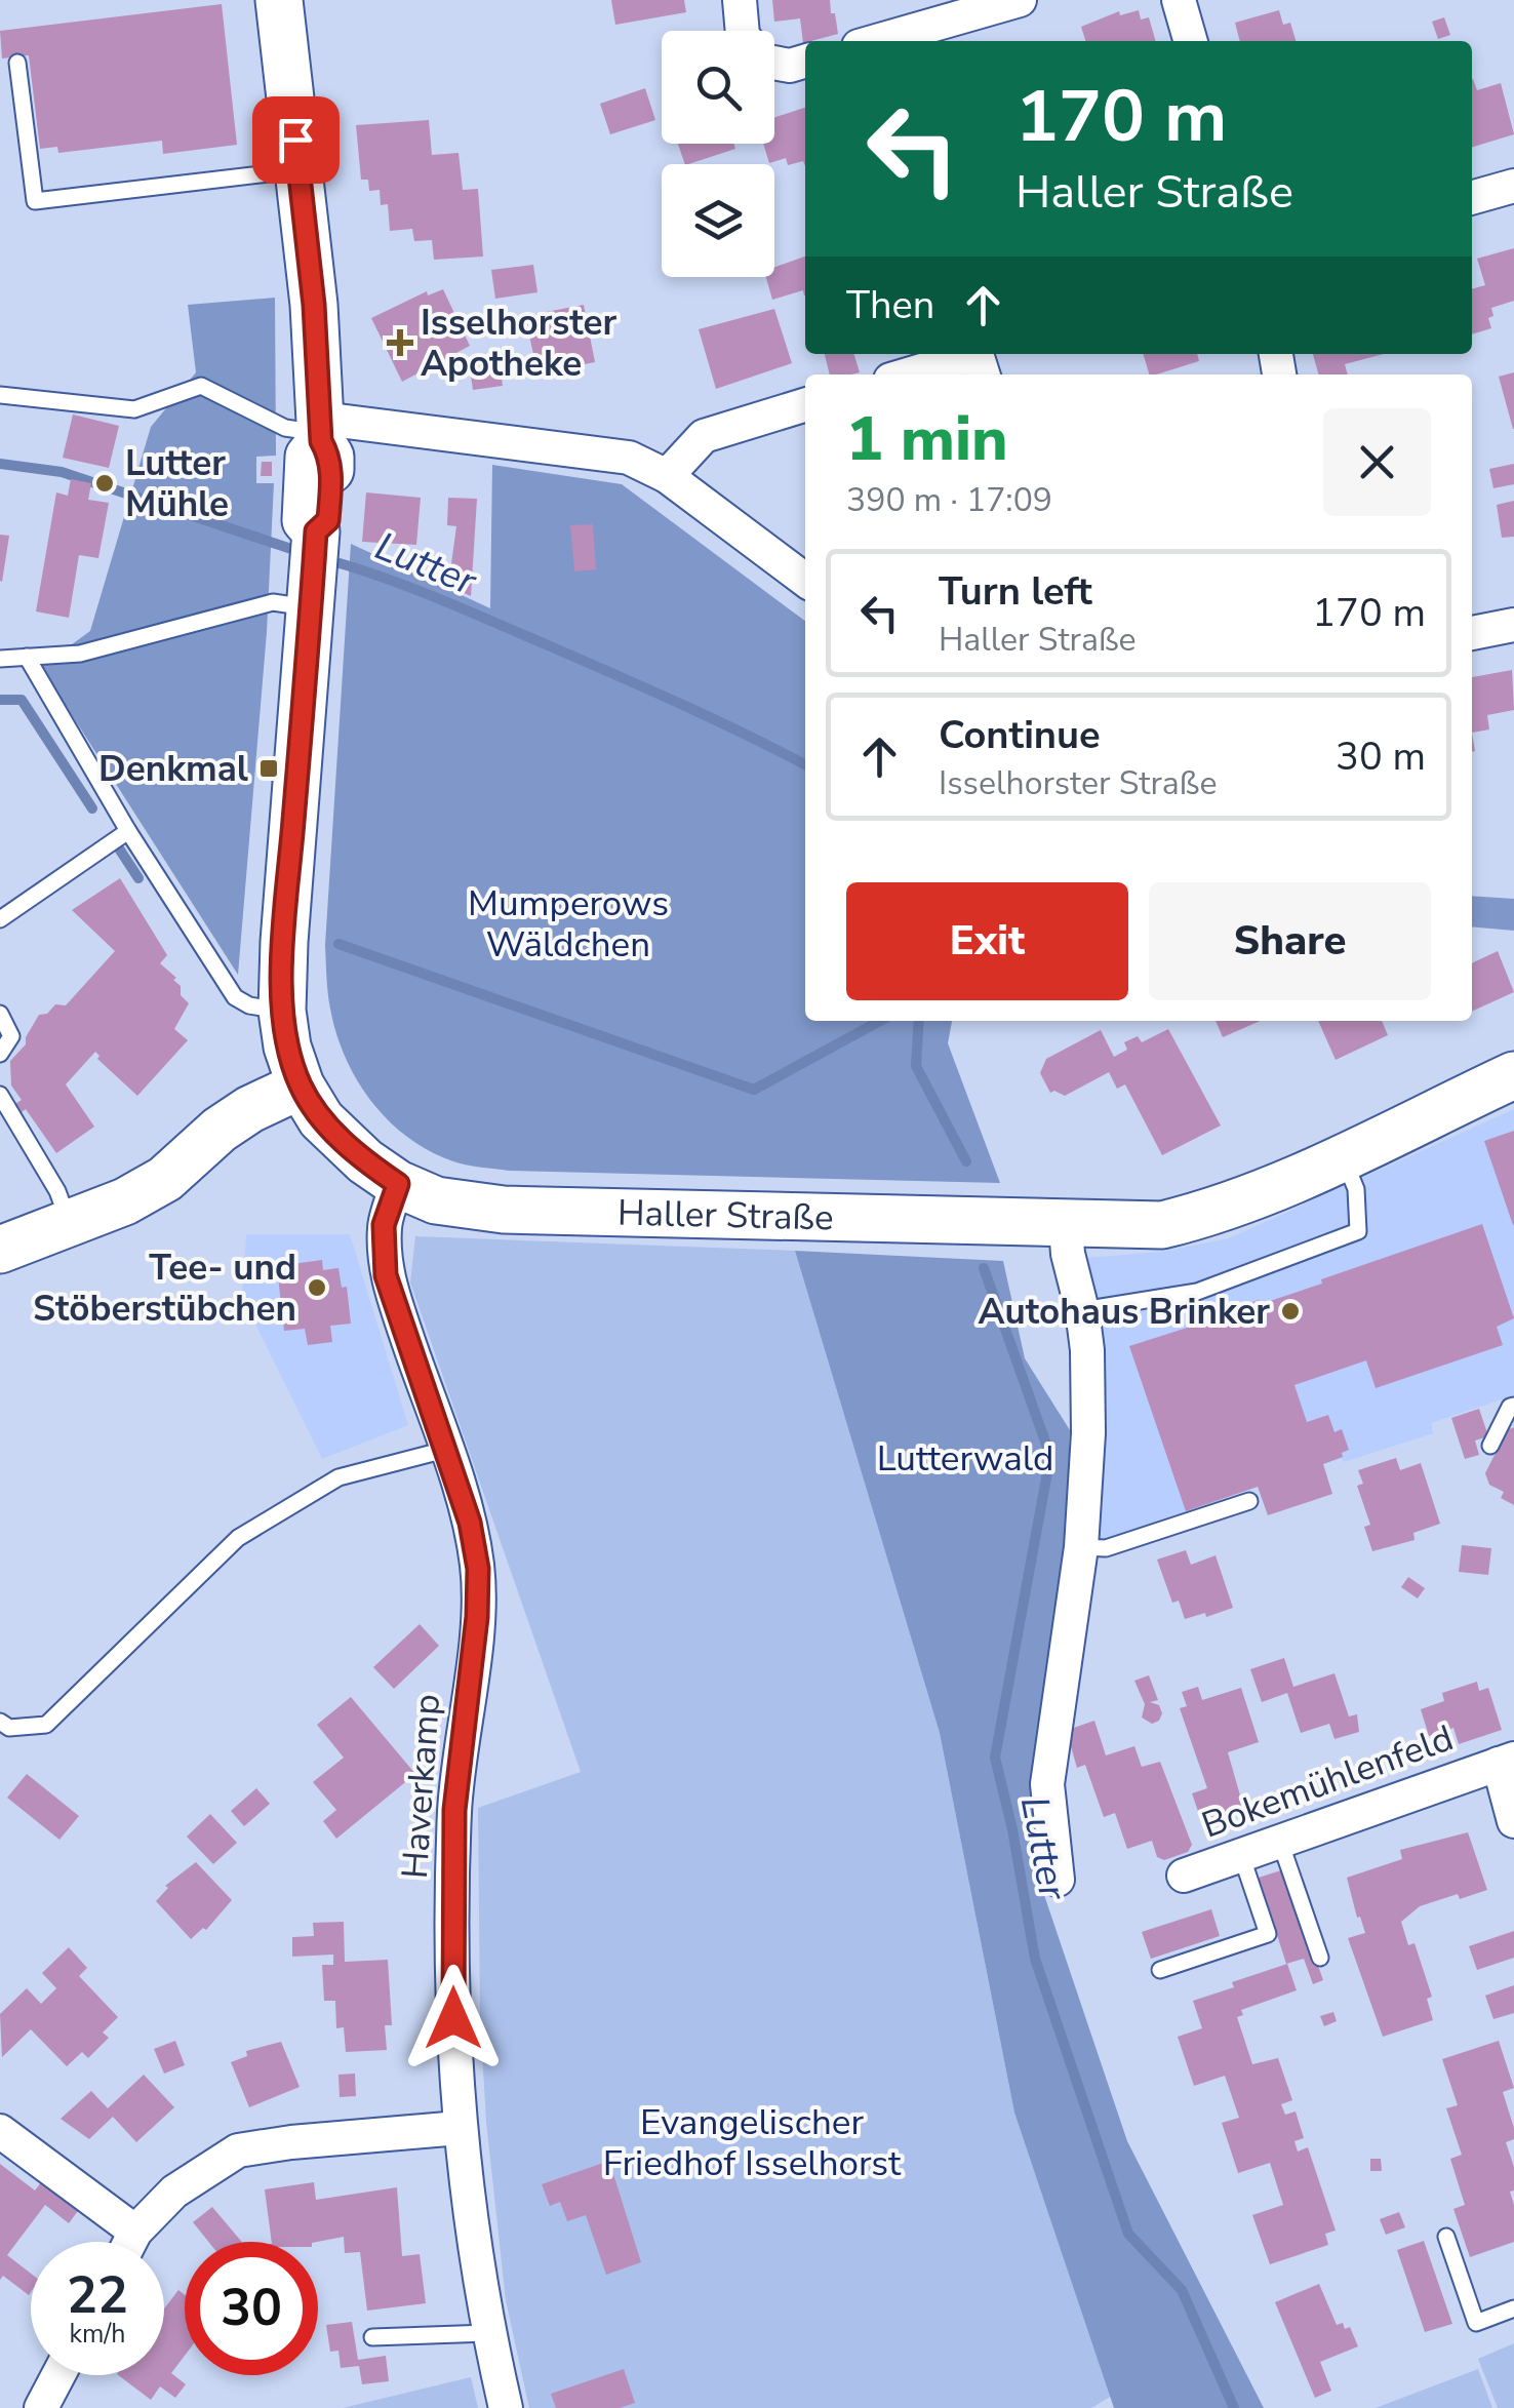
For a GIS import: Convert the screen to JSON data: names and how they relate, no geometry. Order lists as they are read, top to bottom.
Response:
{
  "streets": {
    "street": ["Haller Straße", "Bokemühlenfeld", "Haverkamp"]
  },
  "crossings": [
    ["Haller Straße", "Haverkamp"]
  ],
  "water": ["Lutter"],
  "parks": ["Mumperows Wäldchen", "Lutterwald", "Evangelischer Friedhof Isselhorst"],
  "places": {
    "health": ["Isselhorster Apotheke"],
    "other": ["Lutter Mühle", "Tee- und Stöberstübchen", "Autohaus Brinker"],
    "transit": ["Denkmal"]
  },
  "page": {
    "turn": ["170 m", "Haller Straße"],
    "then": "Then",
    "heading": ["1 min", "390 m · 17:09"],
    "list": [
      {
        "name": "Turn left",
        "note": "Haller Straße",
        "value": "170 m"
      },
      {
        "name": "Continue",
        "note": "Isselhorster Straße",
        "value": "30 m"
      }
    ],
    "buttons": ["Exit", "Share"],
    "speed": "22 km/h",
    "limit": "30"
  }
}
